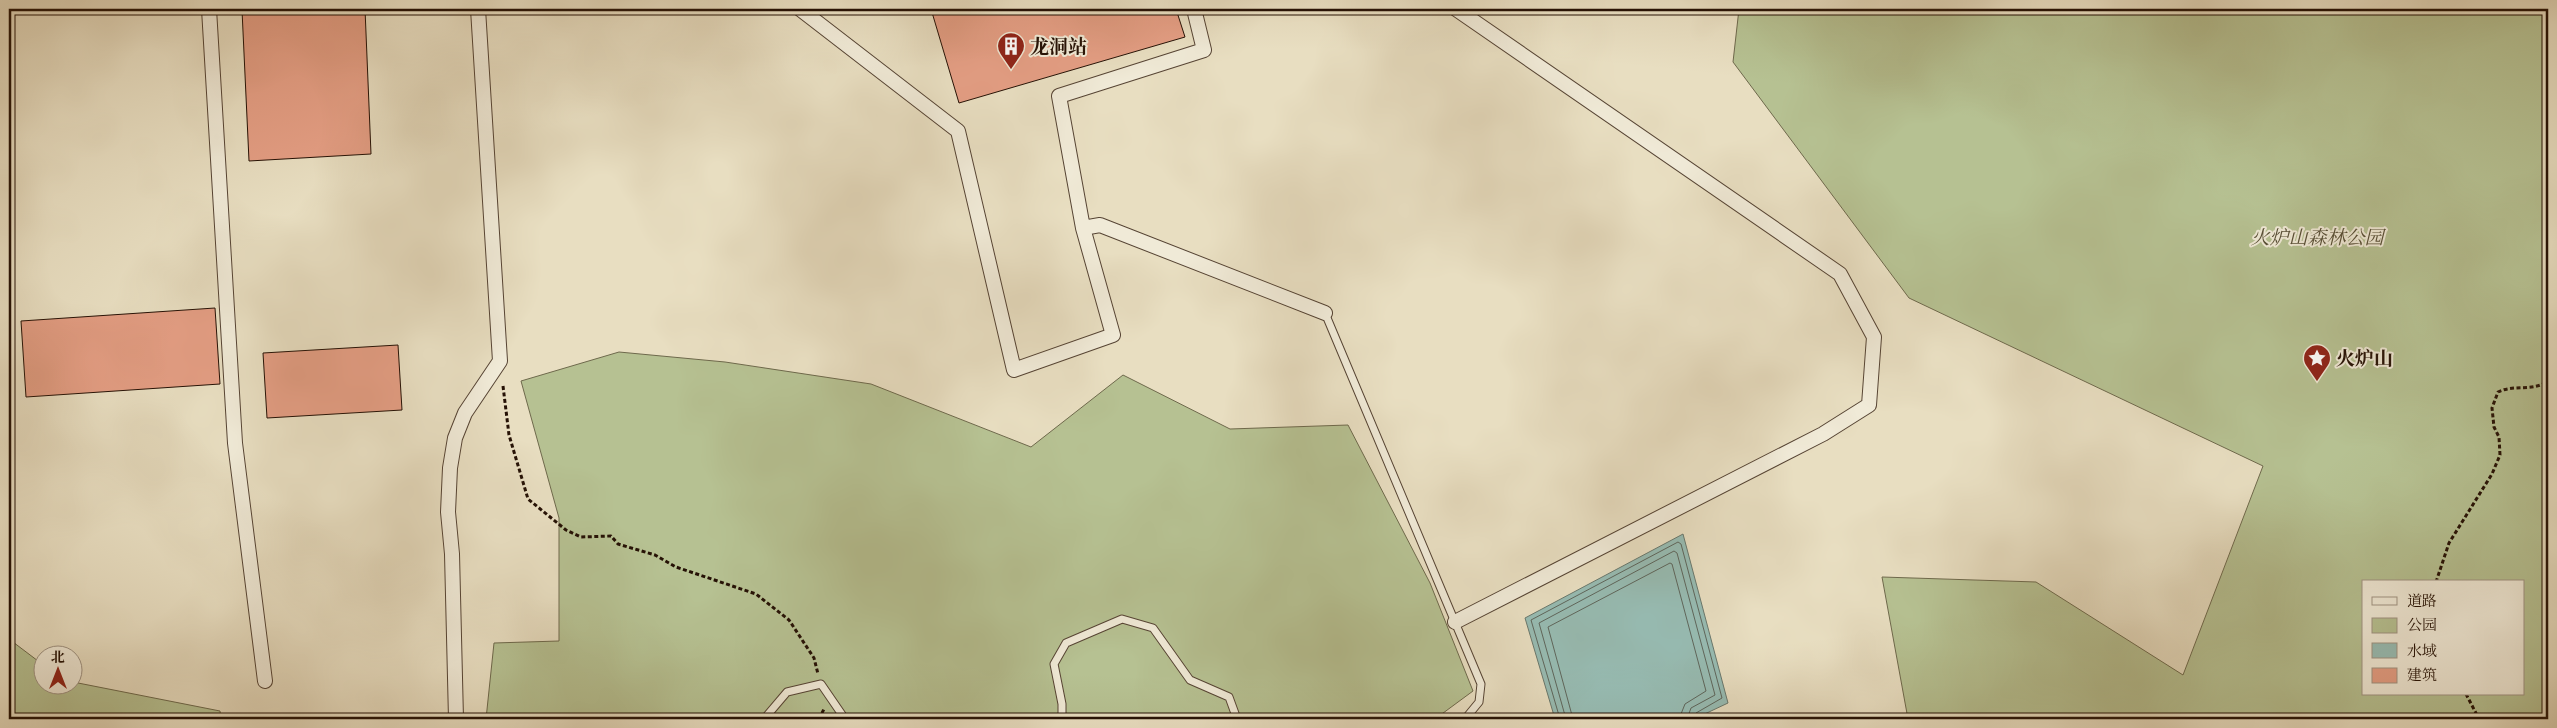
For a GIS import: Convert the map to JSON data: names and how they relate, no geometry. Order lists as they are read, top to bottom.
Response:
{
  "parks": ["火炉山森林公园"],
  "places": {
    "building": ["龙洞站"],
    "place": ["火炉山"]
  },
  "legend": [
    "道路",
    "公园",
    "水域",
    "建筑"
  ],
  "north": "top"
}
